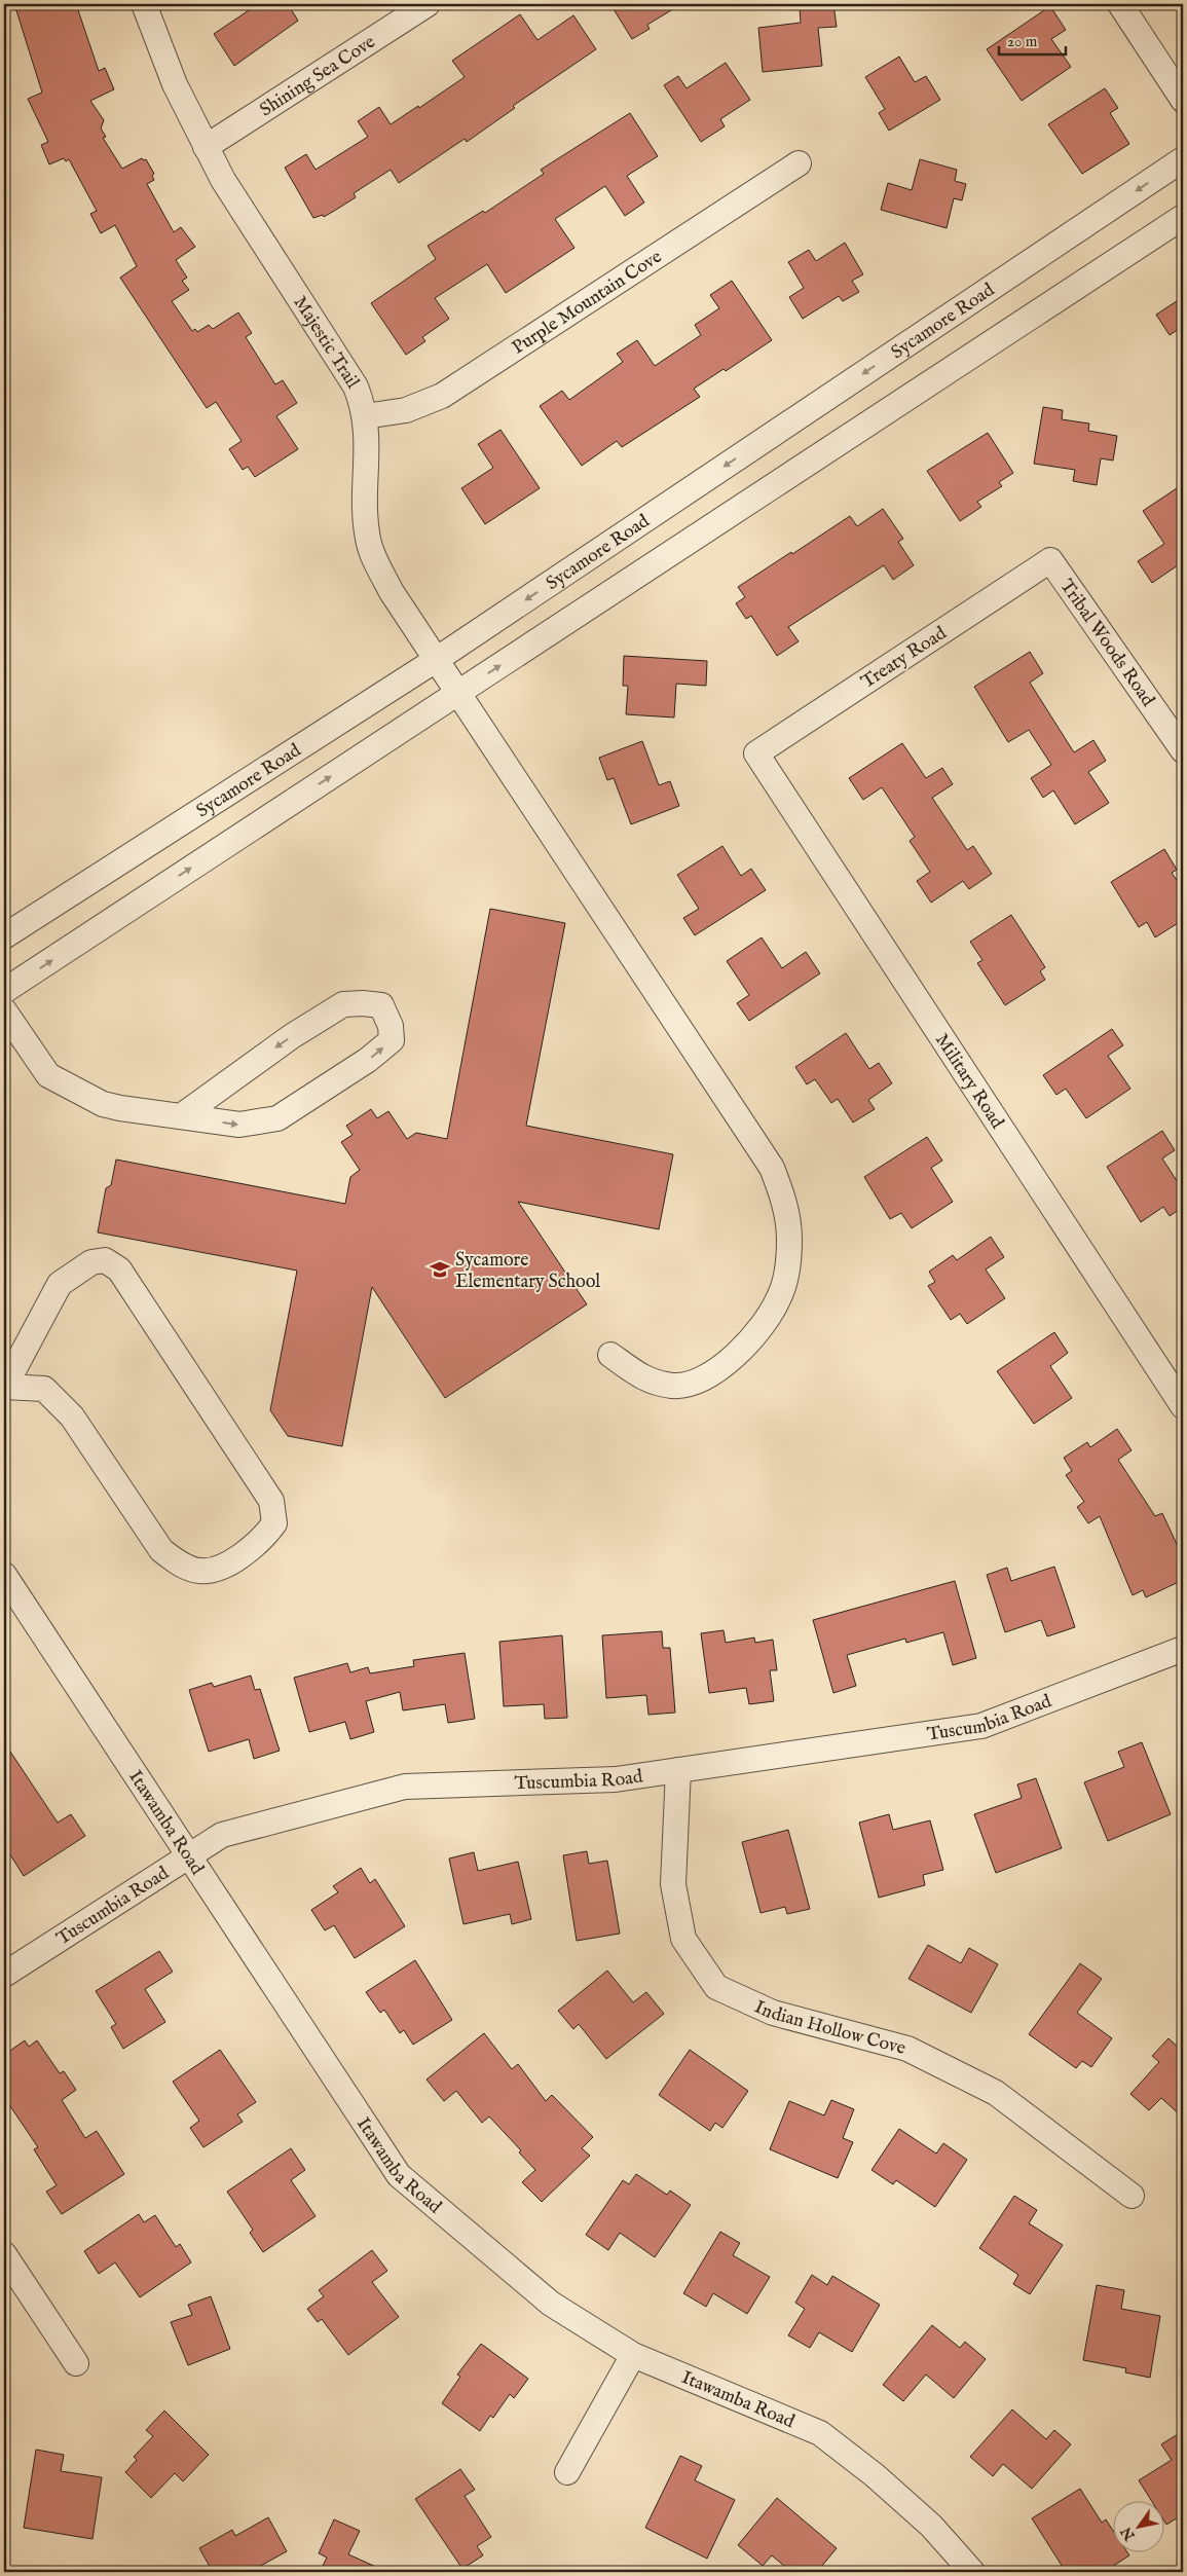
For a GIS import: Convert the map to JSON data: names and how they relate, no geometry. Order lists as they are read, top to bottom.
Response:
{
  "streets": {
    "street": [
      "Shining Sea Cove",
      "Purple Mountain Cove",
      "Sycamore Road",
      "Majestic Trail",
      "Tribal Woods Road",
      "Treaty Road",
      "Military Road",
      "Tuscumbia Road",
      "Itawamba Road",
      "Indian Hollow Cove"
    ]
  },
  "crossings": [
    ["Shining Sea Cove", "Majestic Trail"],
    ["Purple Mountain Cove", "Majestic Trail"],
    ["Sycamore Road", "Majestic Trail"],
    ["Tribal Woods Road", "Treaty Road"],
    ["Treaty Road", "Military Road"],
    ["Tuscumbia Road", "Itawamba Road"],
    ["Tuscumbia Road", "Indian Hollow Cove"]
  ],
  "places": {
    "school or university": ["Sycamore Elementary School"]
  },
  "scale_bar": "20 m",
  "north": "bottom left"
}
